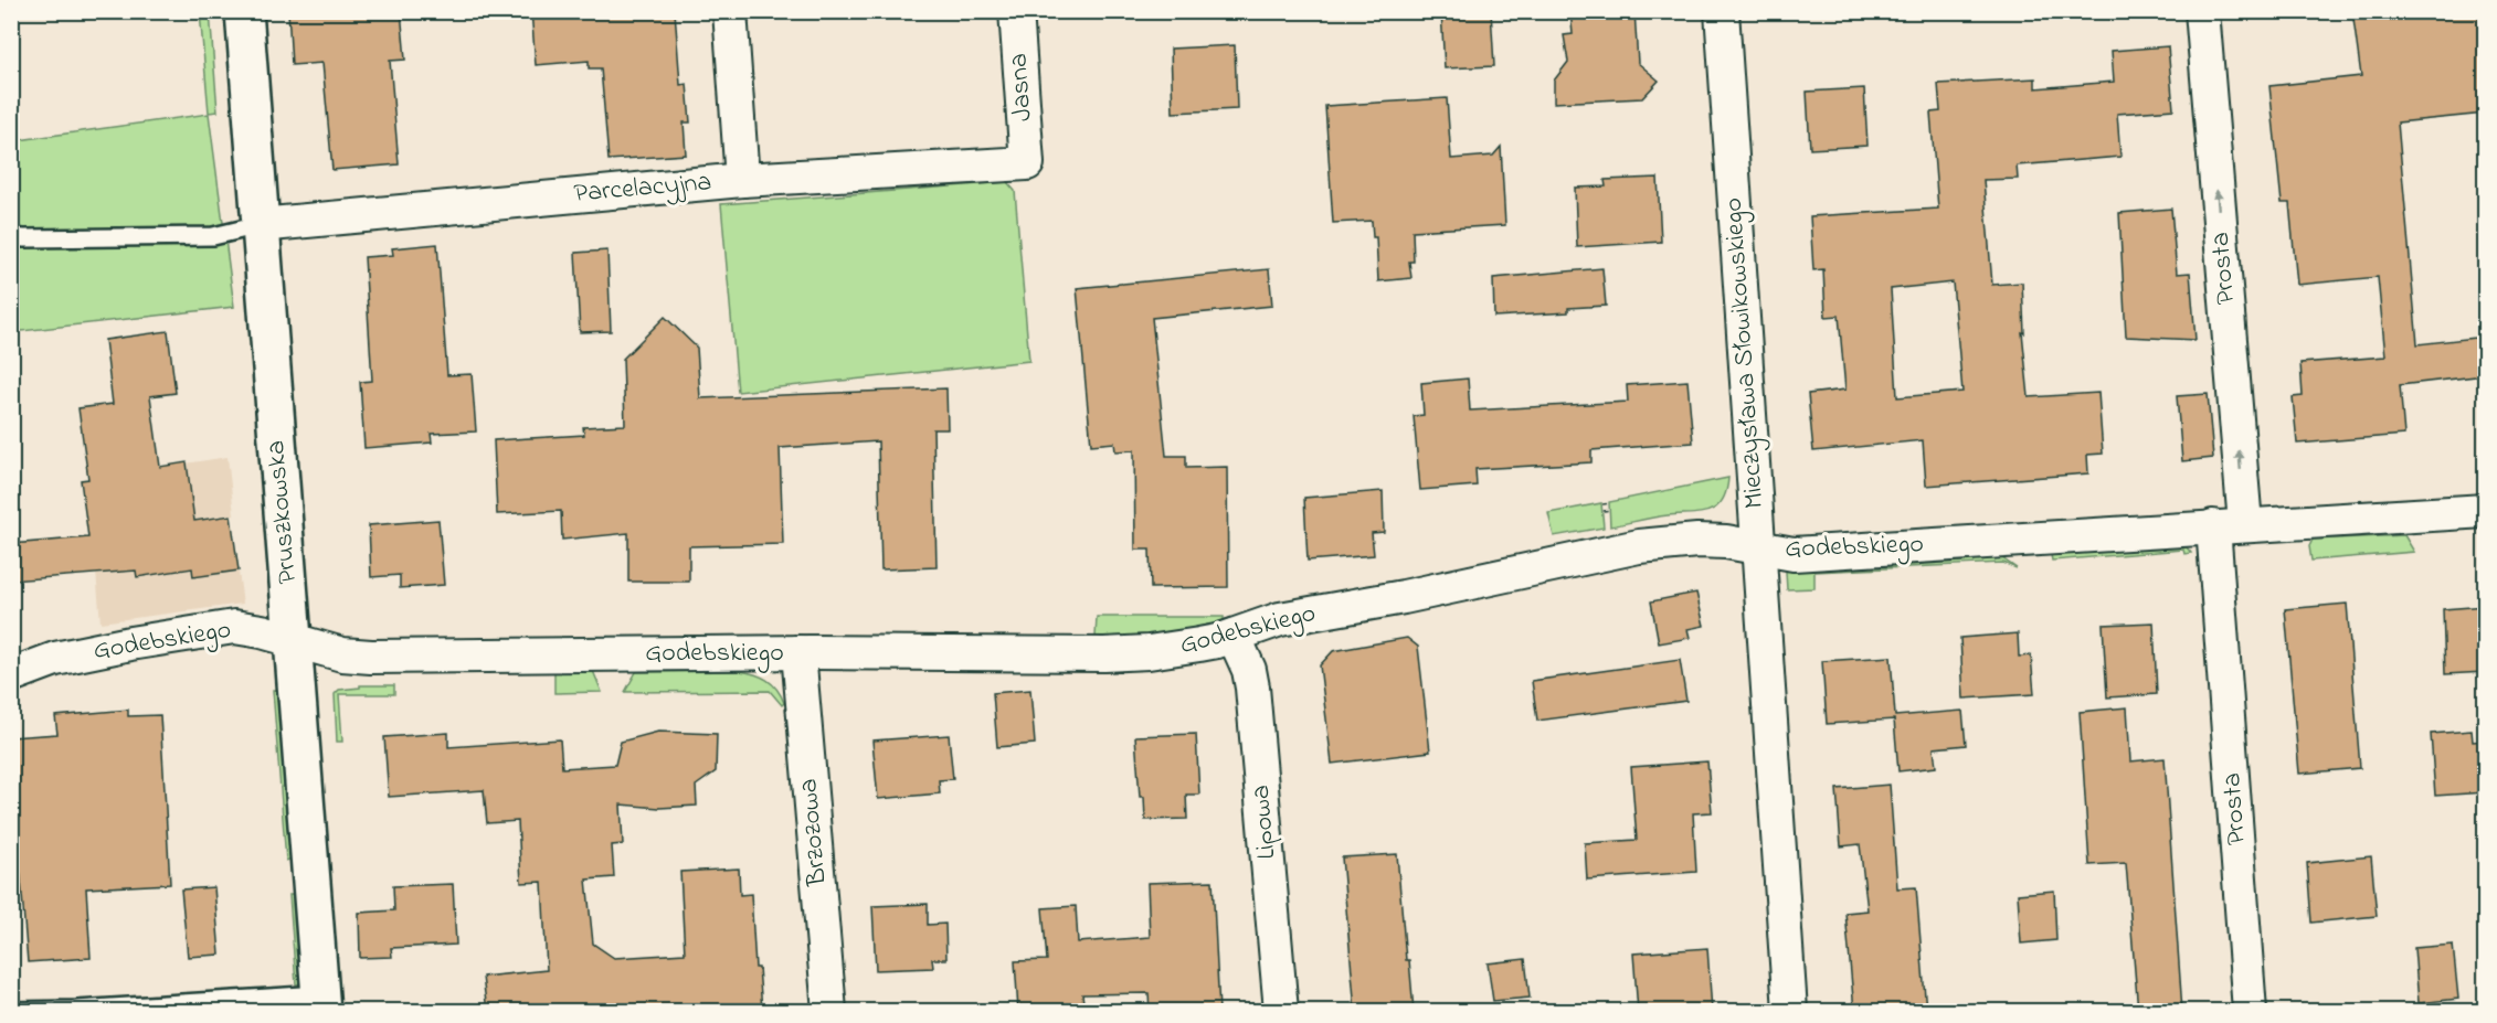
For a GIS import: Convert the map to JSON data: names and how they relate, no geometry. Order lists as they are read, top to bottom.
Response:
{
  "streets": {
    "street": [
      "Jasna",
      "Parcelacyjna",
      "Prosta",
      "Mieczysława Słowikowskiego",
      "Pruszkowska",
      "Godebskiego",
      "Lipowa",
      "Brzozowa"
    ]
  },
  "crossings": [
    ["Jasna", "Parcelacyjna"],
    ["Parcelacyjna", "Pruszkowska"],
    ["Prosta", "Godebskiego"],
    ["Mieczysława Słowikowskiego", "Godebskiego"],
    ["Pruszkowska", "Godebskiego"],
    ["Godebskiego", "Lipowa"],
    ["Godebskiego", "Brzozowa"]
  ],
  "one_way": ["Prosta"]
}
